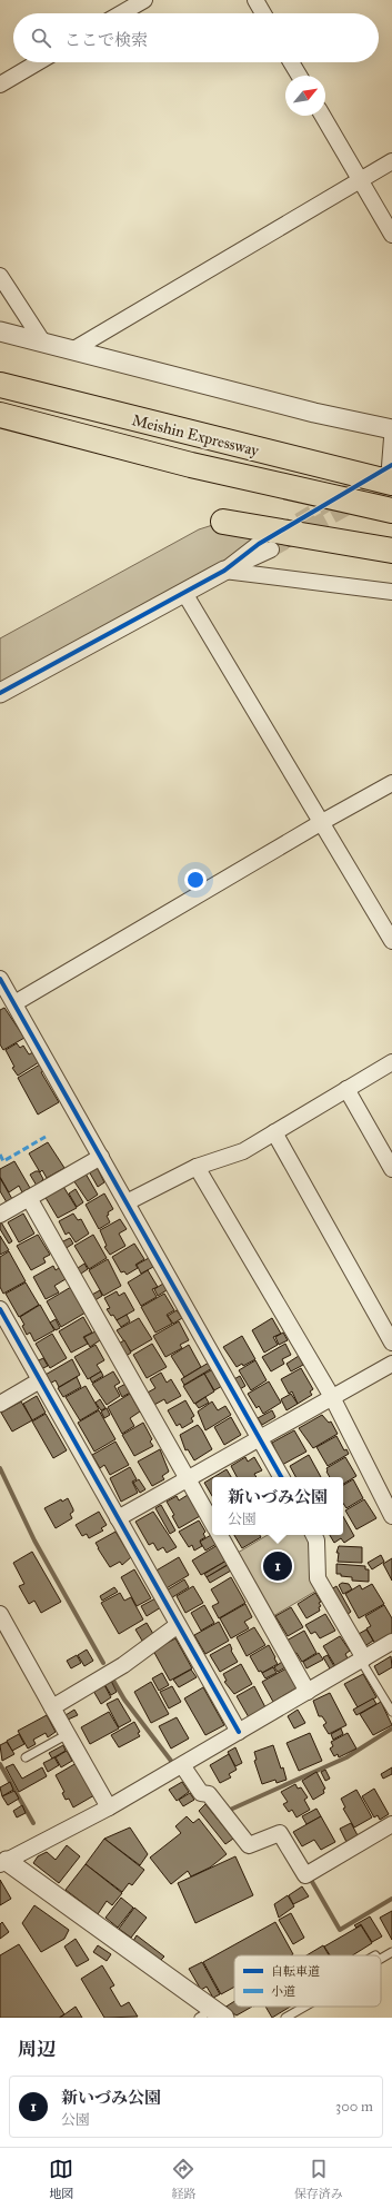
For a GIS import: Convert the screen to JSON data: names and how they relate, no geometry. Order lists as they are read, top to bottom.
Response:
{
  "streets": {
    "highway": ["Meishin Expressway"]
  },
  "legend": ["自転車道", "小道"],
  "north": "top right",
  "page": {
    "search": "ここで検索",
    "popup": ["新いづみ公園", "公園"],
    "pins": "1",
    "heading": "周辺",
    "list": [
      {
        "mark": "1",
        "name": "新いづみ公園",
        "note": "公園",
        "value": "300 m"
      }
    ],
    "nav": ["地図", "経路", "保存済み"]
  }
}
